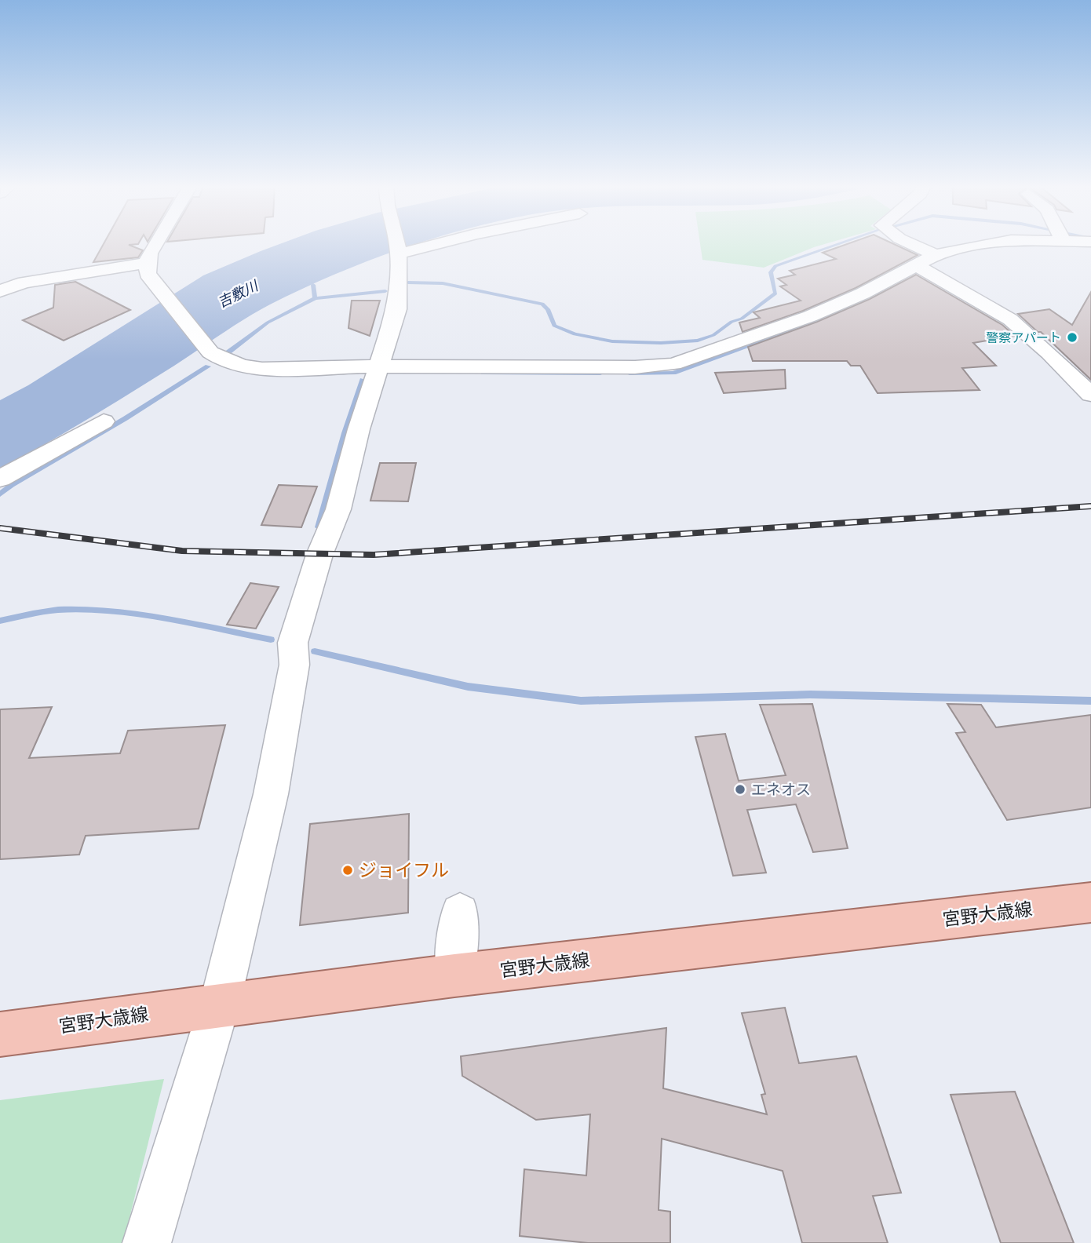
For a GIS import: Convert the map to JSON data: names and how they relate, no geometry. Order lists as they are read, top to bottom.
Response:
{
  "streets": {
    "main road": ["宮野大歳線"]
  },
  "water": ["吉敷川"],
  "places": ["警察アパート", "エネオス", "ジョイフル"]
}
